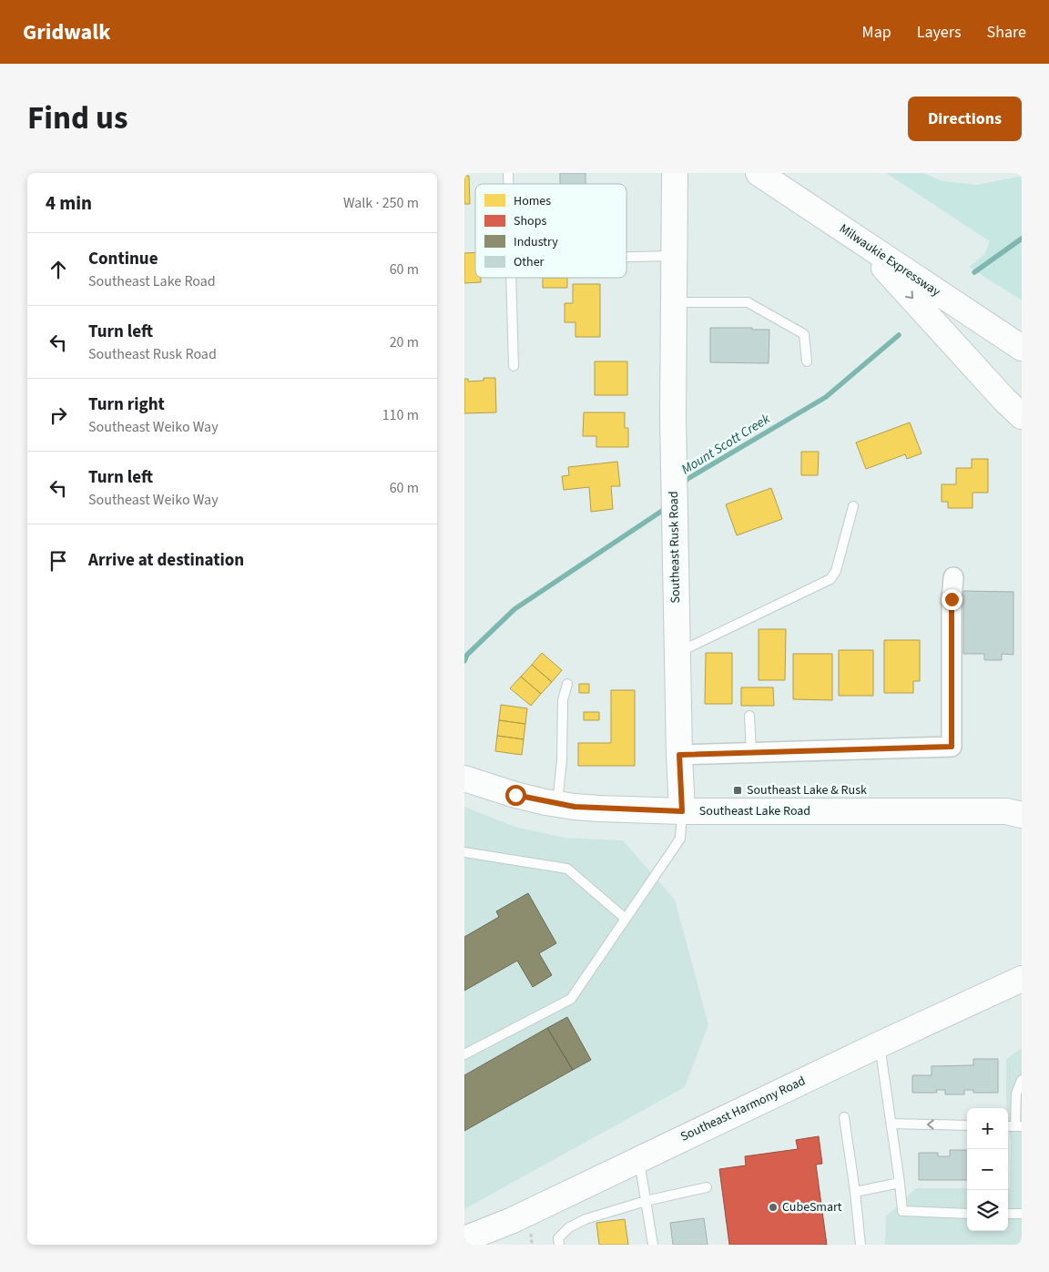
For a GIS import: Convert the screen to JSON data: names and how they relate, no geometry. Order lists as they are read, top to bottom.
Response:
{
  "streets": {
    "main road": [
      "Milwaukie Expressway",
      "Southeast Rusk Road",
      "Southeast Lake Road",
      "Southeast Harmony Road"
    ]
  },
  "crossings": [
    ["Southeast Rusk Road", "Southeast Lake Road"]
  ],
  "water": ["Mount Scott Creek"],
  "places": {
    "transit": ["Southeast Lake & Rusk"],
    "other": ["CubeSmart"]
  },
  "legend": [
    "Homes",
    "Shops",
    "Industry",
    "Other"
  ],
  "page": {
    "header": "Gridwalk",
    "nav": ["Map", "Layers", "Share"],
    "title": "Find us",
    "buttons": "Directions",
    "heading": ["4 min", "Walk · 250 m"],
    "list": [
      ["Continue", "Southeast Lake Road", "60 m"],
      ["Turn left", "Southeast Rusk Road", "20 m"],
      ["Turn right", "Southeast Weiko Way", "110 m"],
      ["Turn left", "Southeast Weiko Way", "60 m"],
      "Arrive at destination"
    ],
    "map_buttons": ["+", "−"]
  }
}
